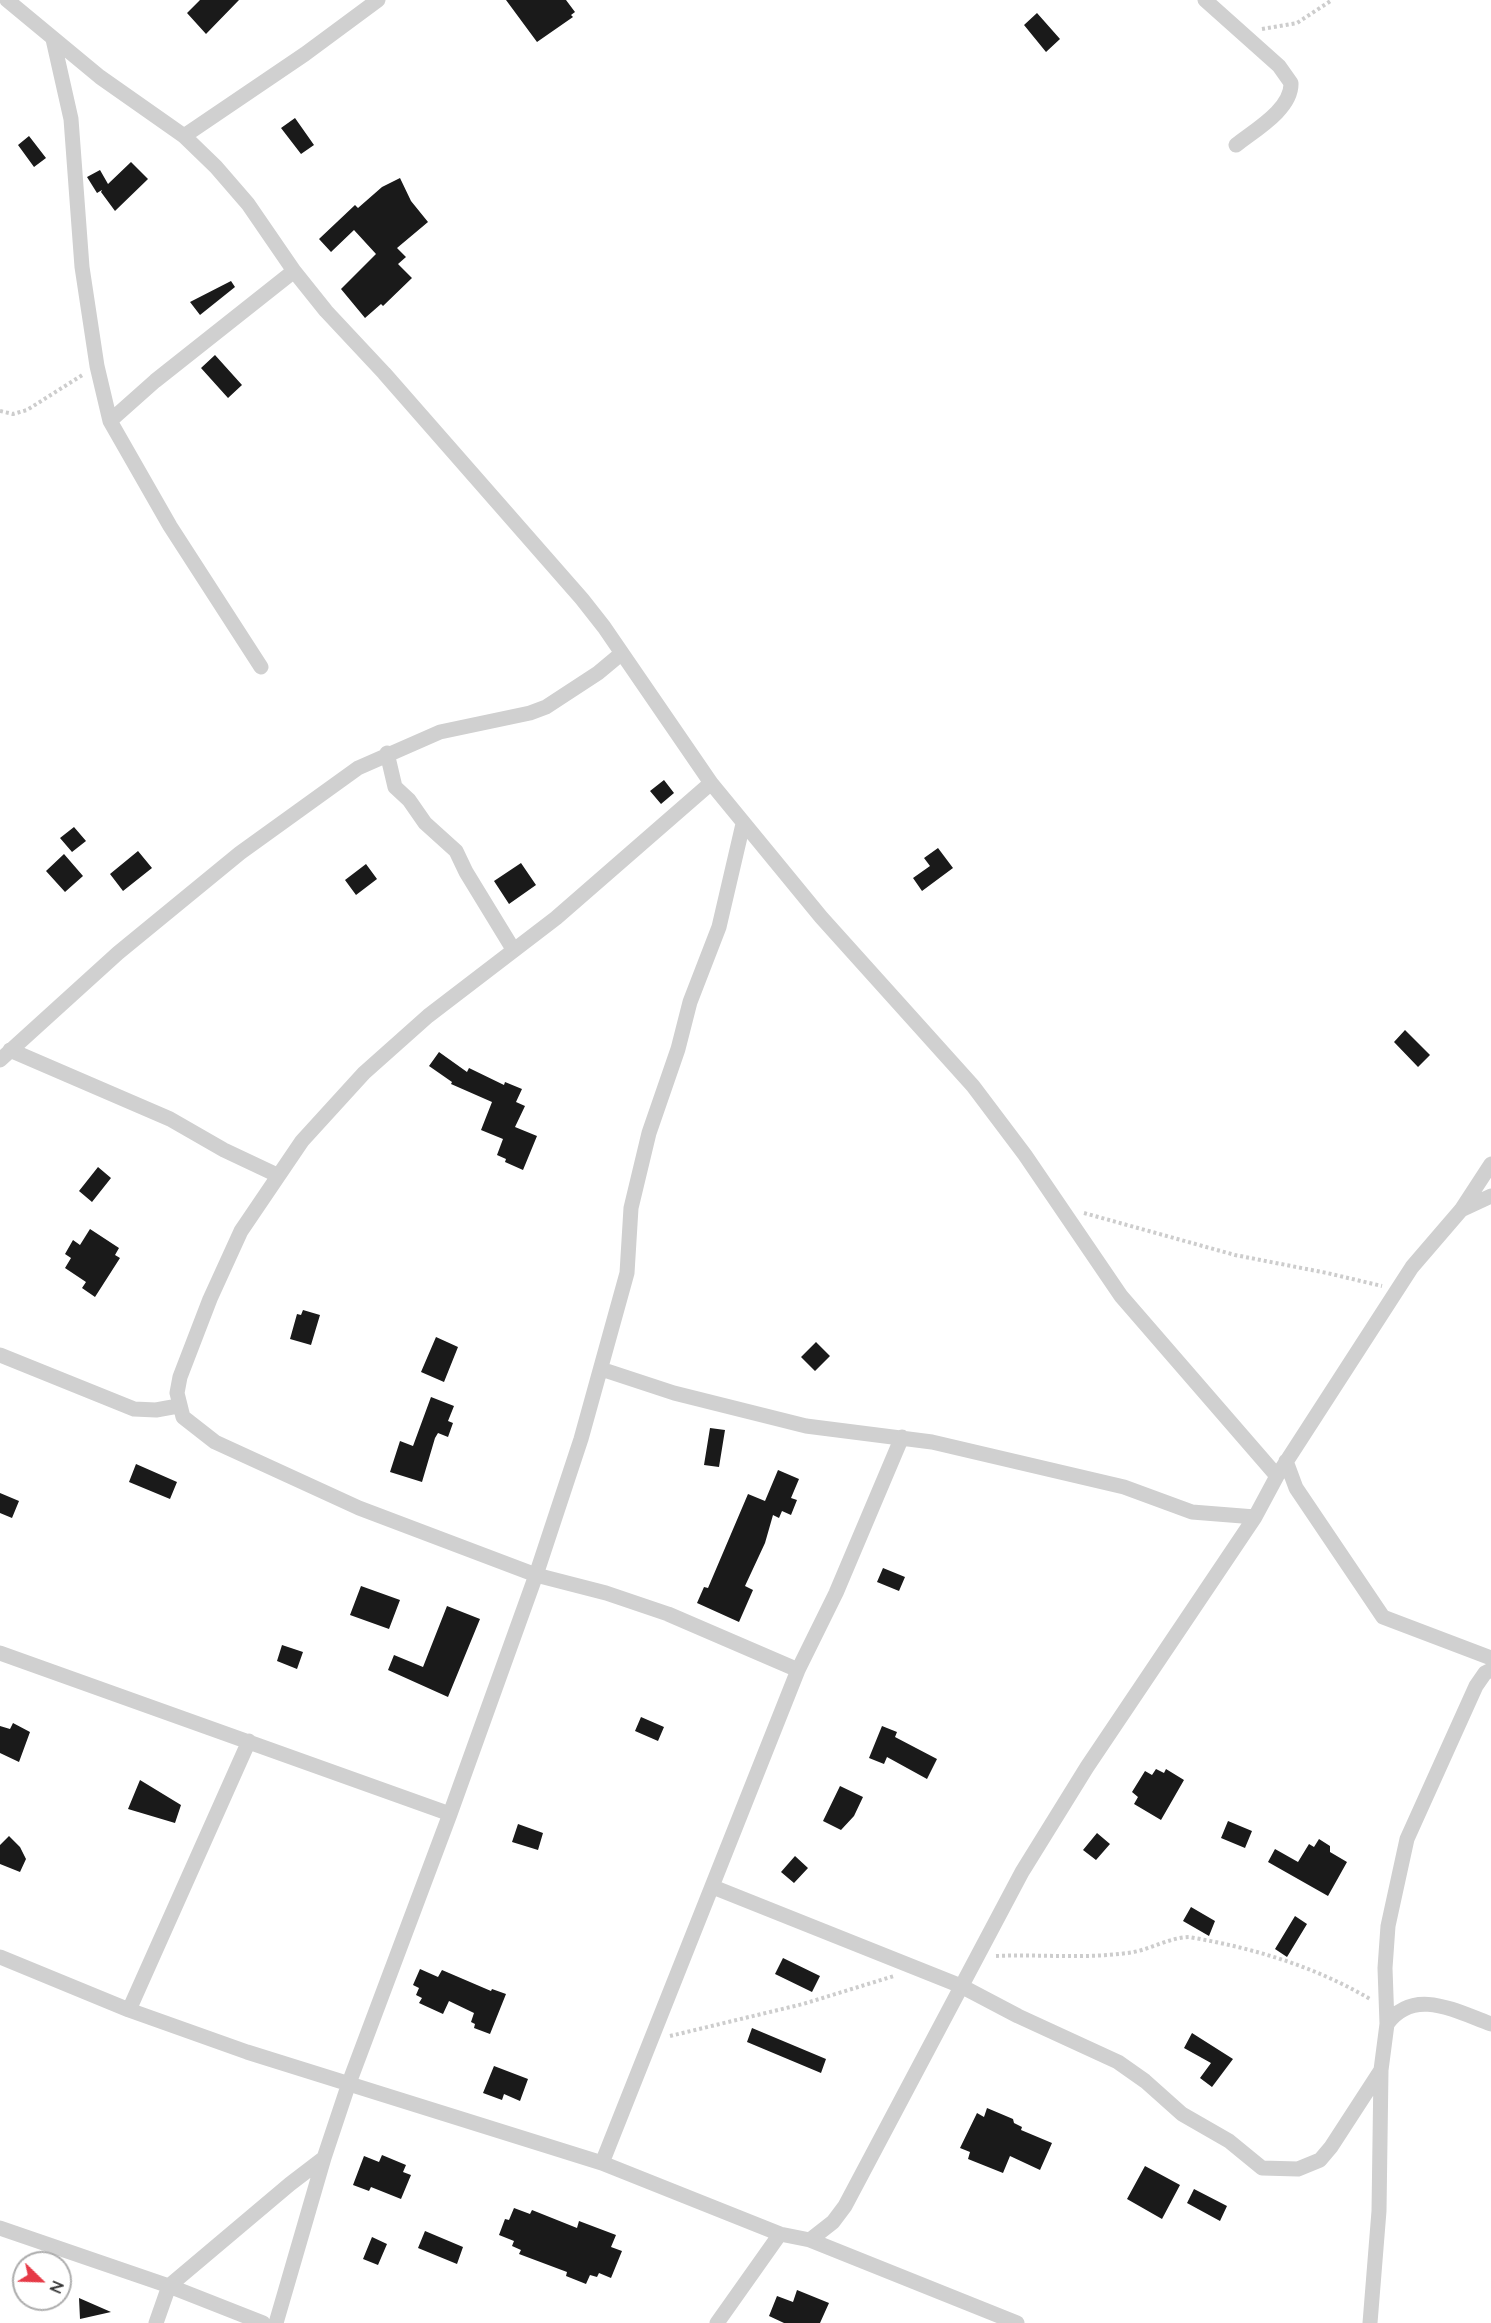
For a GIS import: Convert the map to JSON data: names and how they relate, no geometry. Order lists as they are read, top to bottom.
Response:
{
  "north": "bottom right"
}
